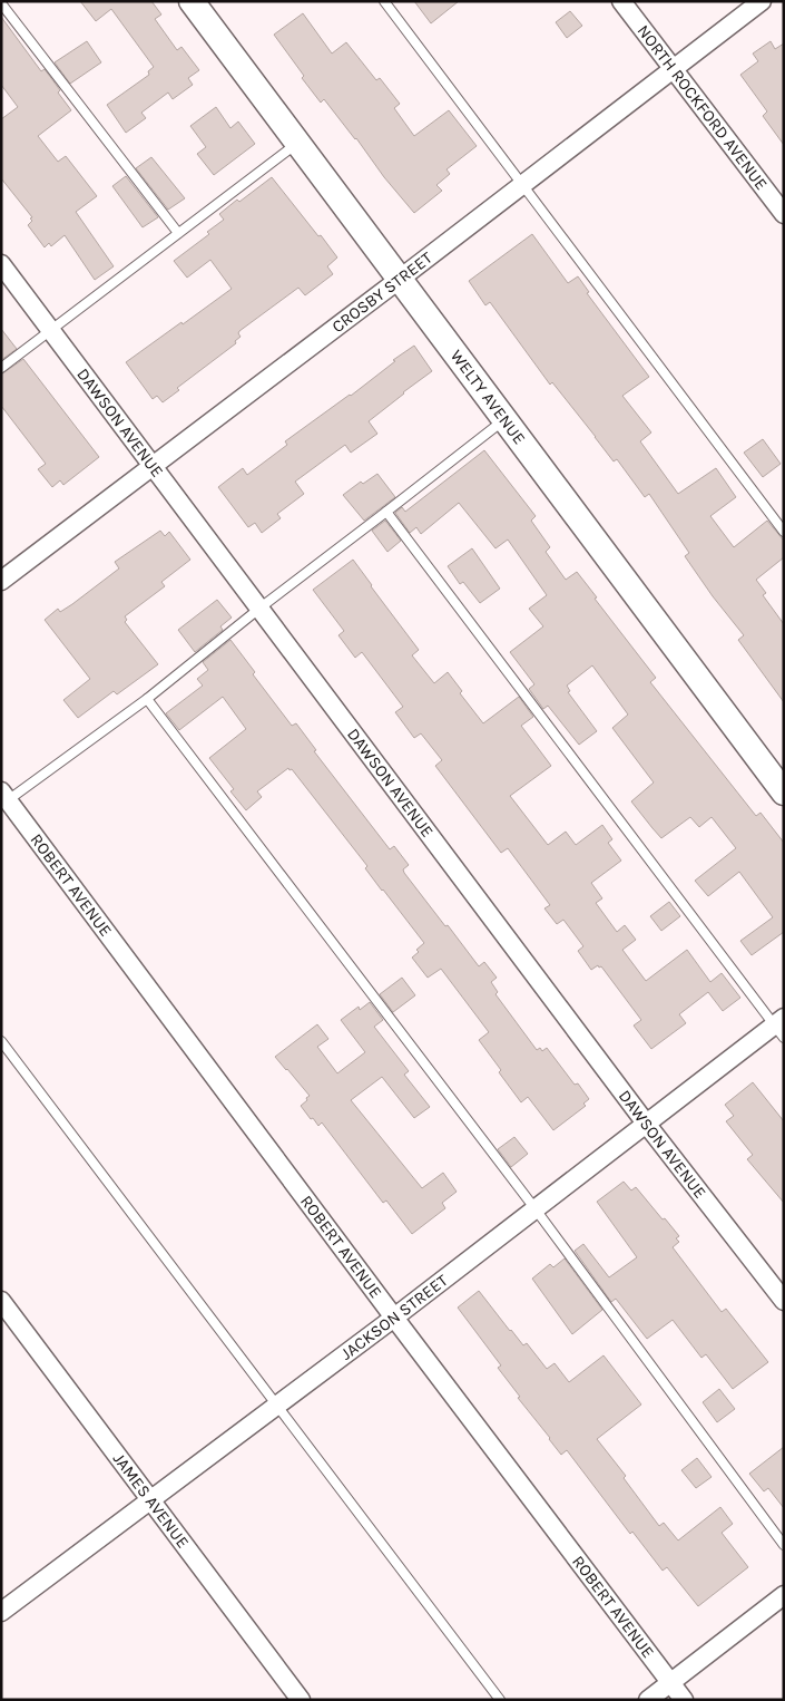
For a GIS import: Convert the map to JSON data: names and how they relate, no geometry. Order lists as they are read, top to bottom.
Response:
{
  "streets": {
    "street": [
      "NORTH ROCKFORD AVENUE",
      "CROSBY STREET",
      "WELTY AVENUE",
      "DAWSON AVENUE",
      "ROBERT AVENUE",
      "JACKSON STREET",
      "JAMES AVENUE"
    ]
  },
  "crossings": [
    ["NORTH ROCKFORD AVENUE", "CROSBY STREET"],
    ["CROSBY STREET", "WELTY AVENUE"],
    ["CROSBY STREET", "DAWSON AVENUE"],
    ["DAWSON AVENUE", "JACKSON STREET"],
    ["ROBERT AVENUE", "JACKSON STREET"],
    ["JACKSON STREET", "JAMES AVENUE"]
  ]
}
